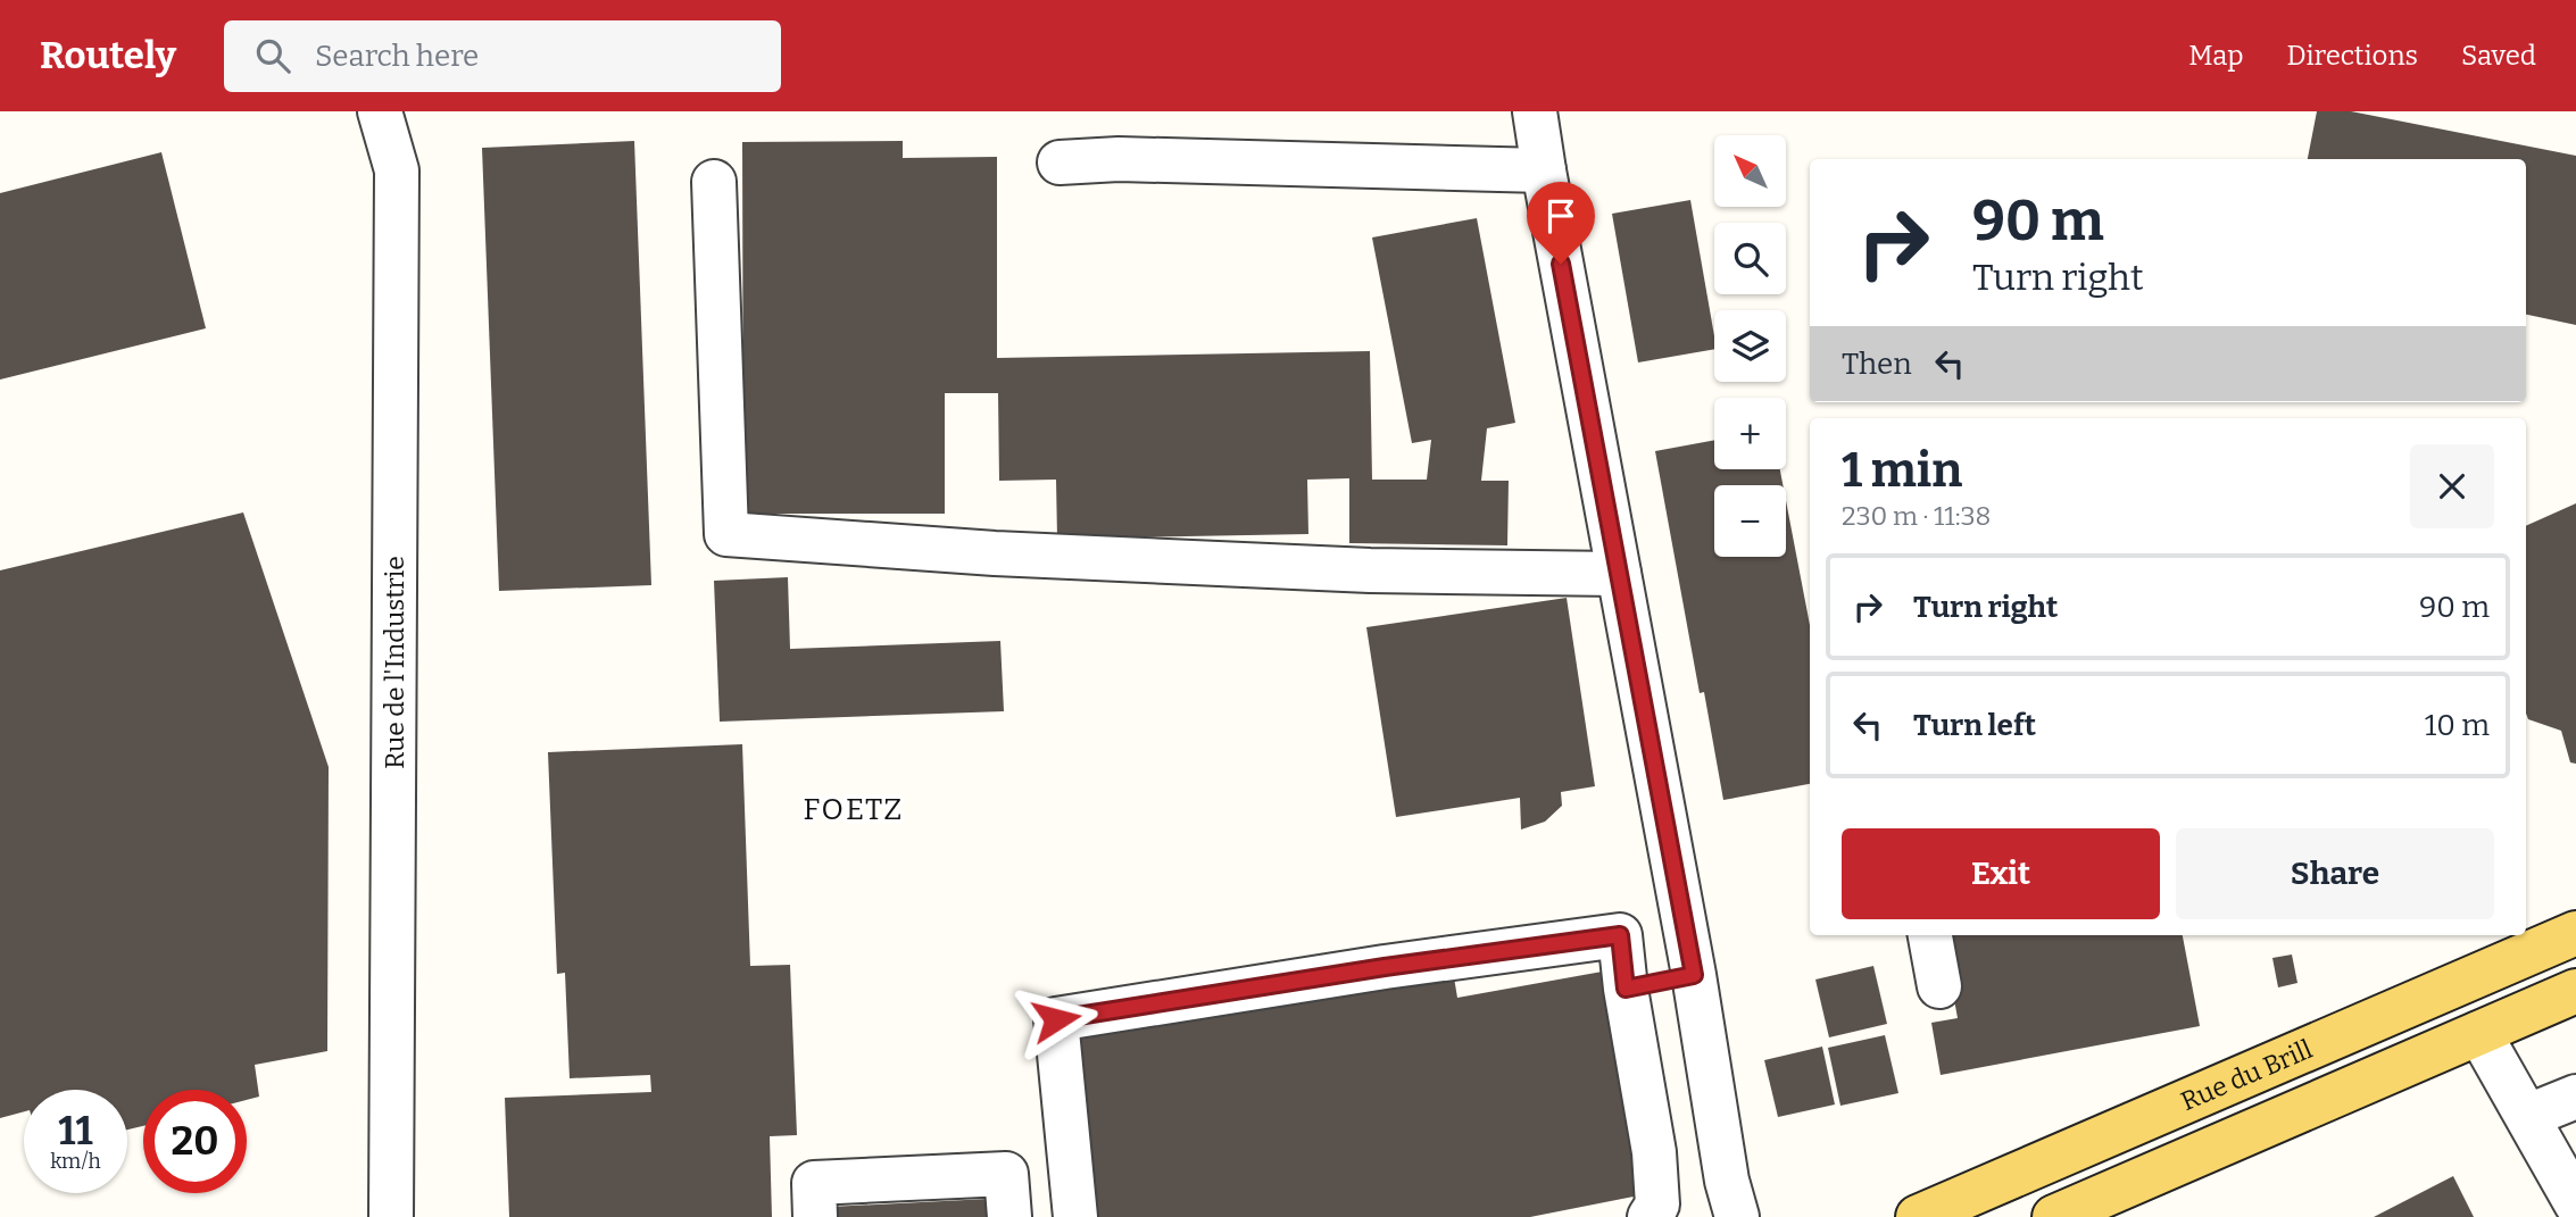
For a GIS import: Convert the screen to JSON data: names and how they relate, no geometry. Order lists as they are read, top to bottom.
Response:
{
  "streets": {
    "main road": ["Rue du Brill"],
    "street": ["Rue de l'Industrie"]
  },
  "districts": ["FOETZ"],
  "north": "top left",
  "page": {
    "header": "Routely",
    "search": "Search here",
    "nav": ["Map", "Directions", "Saved"],
    "map_buttons": ["+", "−"],
    "turn": ["90 m", "Turn right"],
    "then": "Then",
    "heading": ["1 min", "230 m · 11:38"],
    "list": [
      {
        "name": "Turn right",
        "value": "90 m"
      },
      {
        "name": "Turn left",
        "value": "10 m"
      }
    ],
    "buttons": ["Exit", "Share"],
    "speed": "11 km/h",
    "limit": "20"
  }
}
